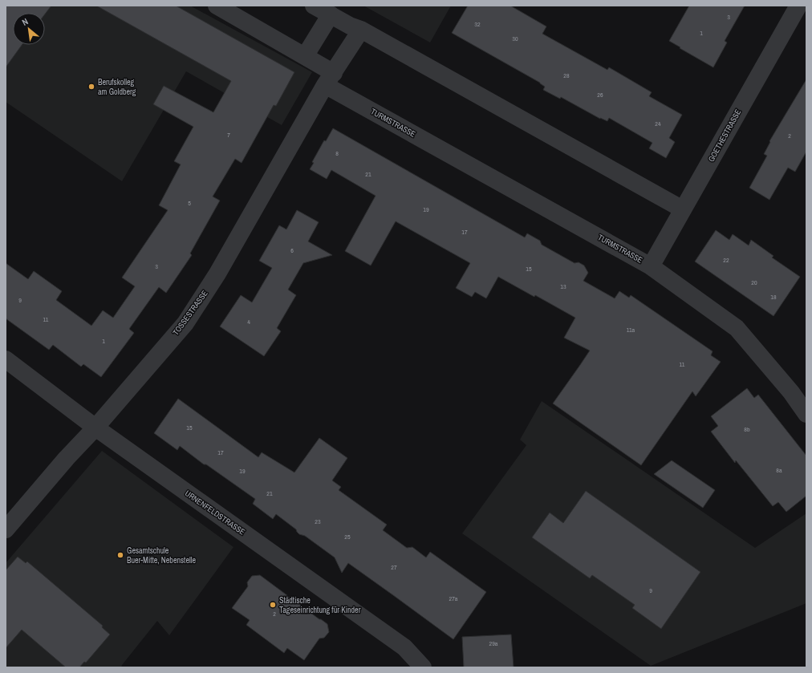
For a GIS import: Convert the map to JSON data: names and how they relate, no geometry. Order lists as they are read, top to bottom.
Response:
{
  "streets": {
    "street": [
      "TURMSTRASSE",
      "GOETHESTRASSE",
      "TOSSESTRASSE",
      "URNENFELDSTRASSE"
    ]
  },
  "crossings": [
    ["TURMSTRASSE", "GOETHESTRASSE"],
    ["TURMSTRASSE", "TOSSESTRASSE"],
    ["TOSSESTRASSE", "URNENFELDSTRASSE"]
  ],
  "places": ["Berufskolleg am Goldberg", "Gesamtschule Buer-Mitte, Nebenstelle", "Städtische Tageseinrichtung für Kinder"],
  "house_numbers": [
    "3",
    "32",
    "1",
    "30",
    "28",
    "26",
    "24",
    "7",
    "2",
    "8",
    "21",
    "5",
    "19",
    "17",
    "6",
    "22",
    "3",
    "15",
    "20",
    "13",
    "18",
    "9",
    "11",
    "4",
    "11a",
    "1",
    "11",
    "15",
    "8b",
    "17",
    "8a",
    "19",
    "21",
    "23",
    "25",
    "27",
    "9",
    "27a",
    "2",
    "29a"
  ],
  "north": "top left"
}
